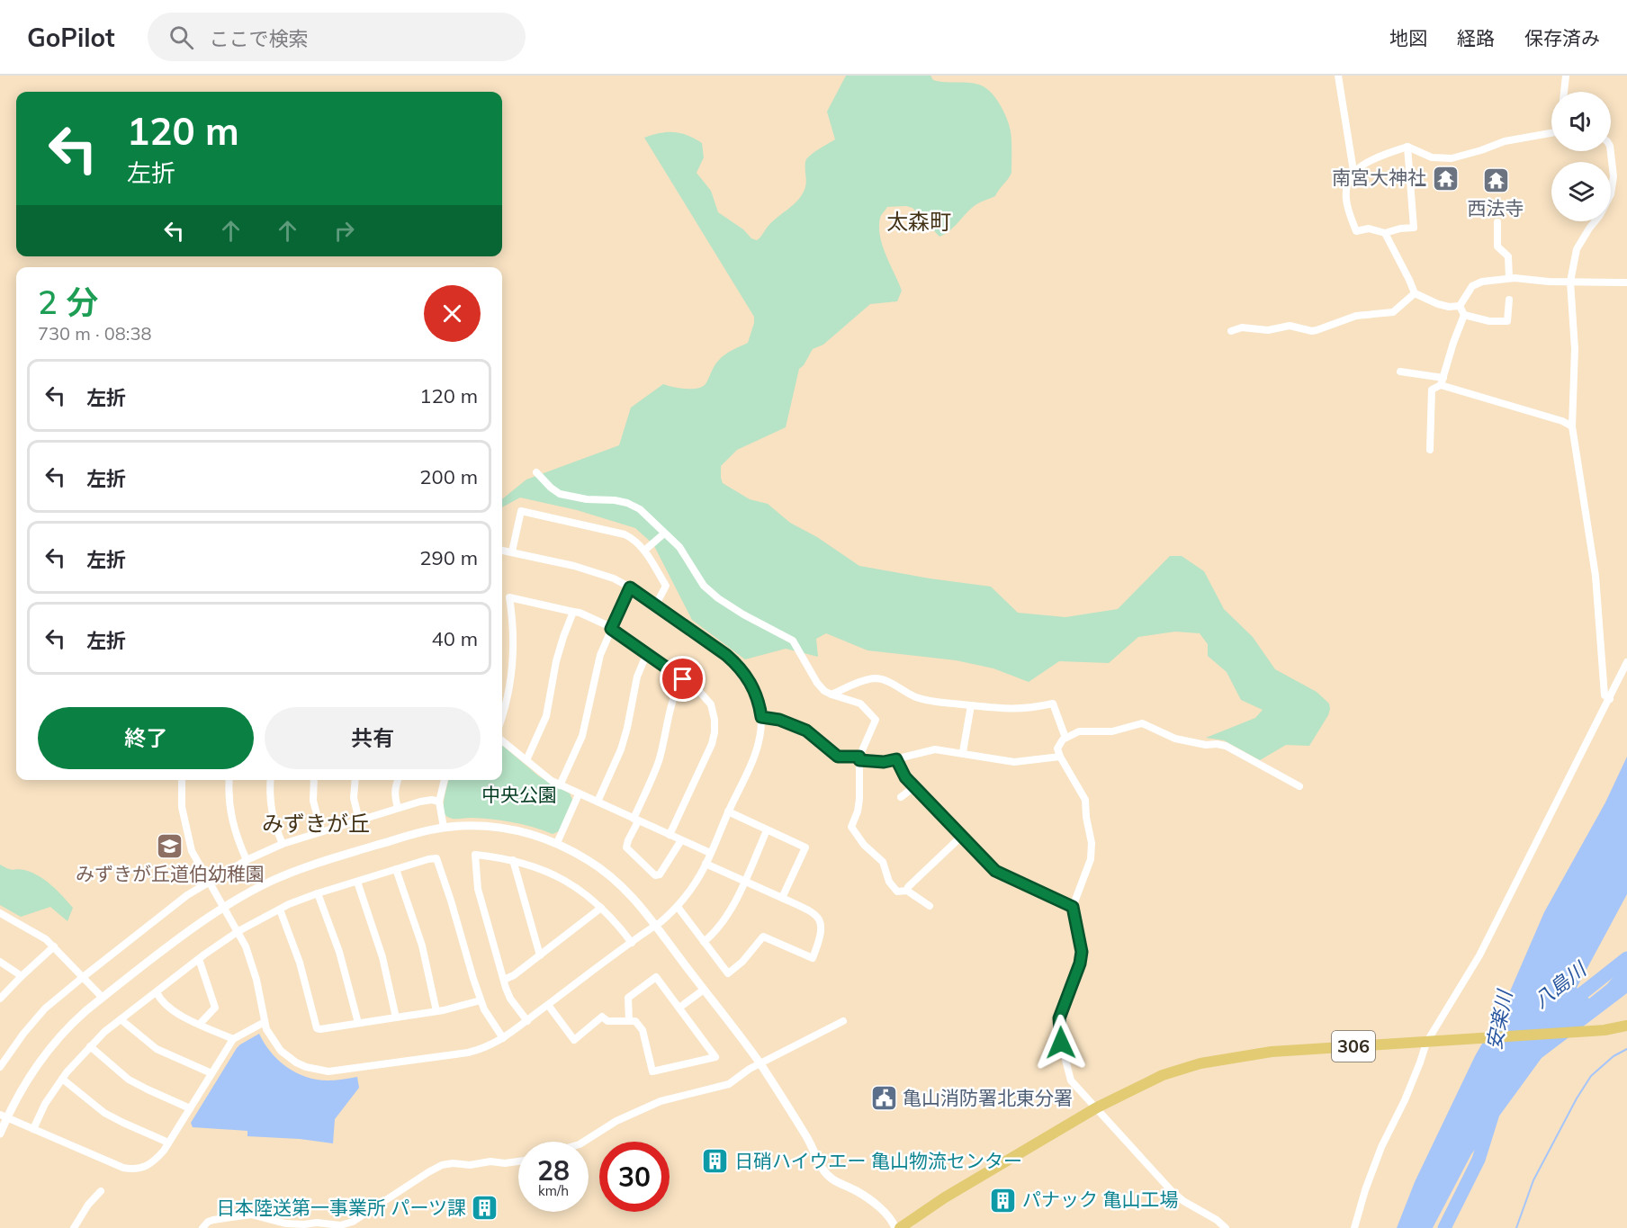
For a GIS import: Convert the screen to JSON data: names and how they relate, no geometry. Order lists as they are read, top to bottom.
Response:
{
  "streets": {
    "highway": ["306"]
  },
  "districts": ["太森町", "みずきが丘"],
  "water": ["八島川", "安楽川"],
  "parks": ["中央公園"],
  "places": {
    "temple": ["南宮大神社", "西法寺"],
    "school or university": ["みずきが丘道伯幼稚園"],
    "public building": ["亀山消防署北東分署"],
    "building": ["日硝ハイウエー 亀山物流センター", "パナック 亀山工場", "日本陸送第一事業所 パーツ課"]
  },
  "page": {
    "header": "GoPilot",
    "search": "ここで検索",
    "nav": ["地図", "経路", "保存済み"],
    "turn": ["120 m", "左折"],
    "heading": ["2 分", "730 m · 08:38"],
    "list": [
      {
        "name": "左折",
        "value": "120 m"
      },
      {
        "name": "左折",
        "value": "200 m"
      },
      {
        "name": "左折",
        "value": "290 m"
      },
      {
        "name": "左折",
        "value": "40 m"
      }
    ],
    "buttons": ["終了", "共有"],
    "speed": "28 km/h",
    "limit": "30"
  }
}
